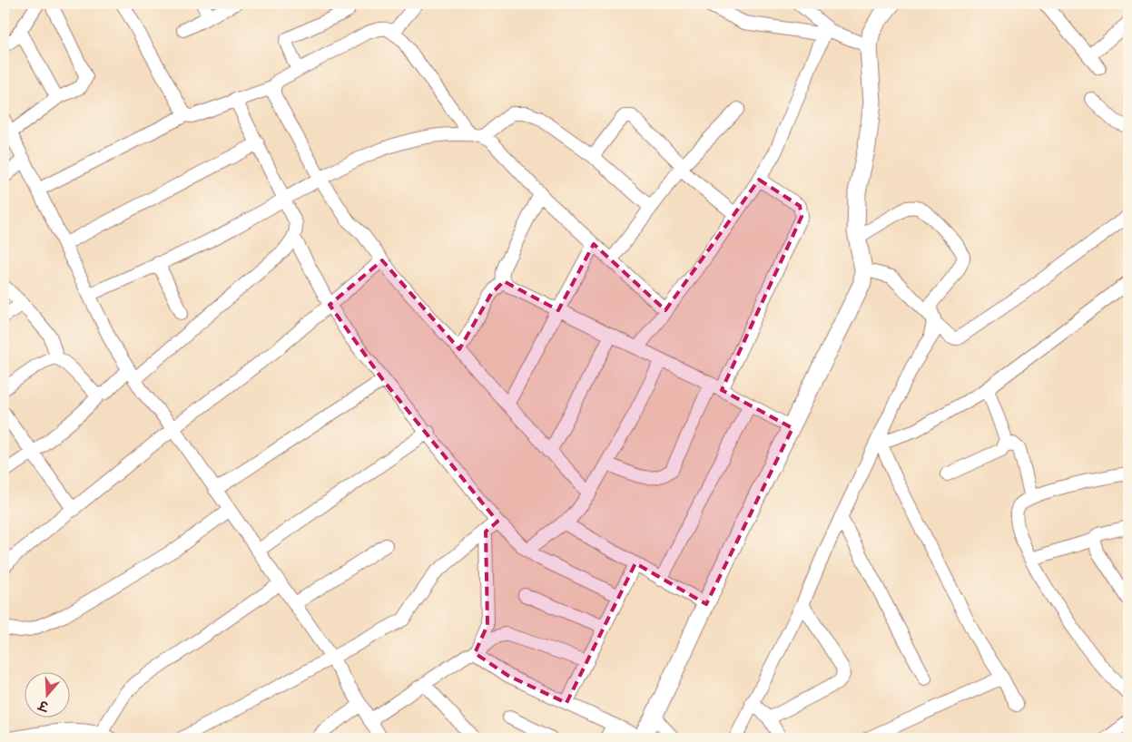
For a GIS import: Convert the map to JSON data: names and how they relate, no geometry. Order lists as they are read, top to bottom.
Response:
{
  "north": "bottom"
}
